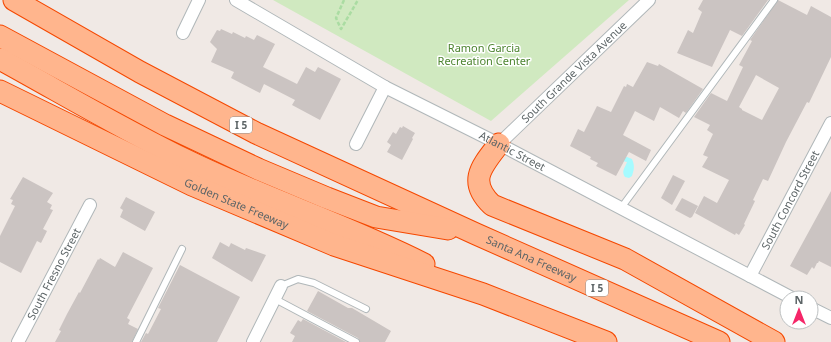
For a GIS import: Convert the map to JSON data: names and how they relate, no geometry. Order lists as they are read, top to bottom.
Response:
{
  "streets": {
    "highway": ["I 5", "Golden State Freeway", "Santa Ana Freeway"],
    "street": [
      "South Grande Vista Avenue",
      "Atlantic Street",
      "South Concord Street",
      "South Fresno Street"
    ]
  },
  "crossings": [
    ["South Grande Vista Avenue", "Atlantic Street"],
    ["I 5", "Santa Ana Freeway"],
    ["Atlantic Street", "South Concord Street"]
  ],
  "parks": ["Ramon Garcia Recreation Center"],
  "north": "top"
}
